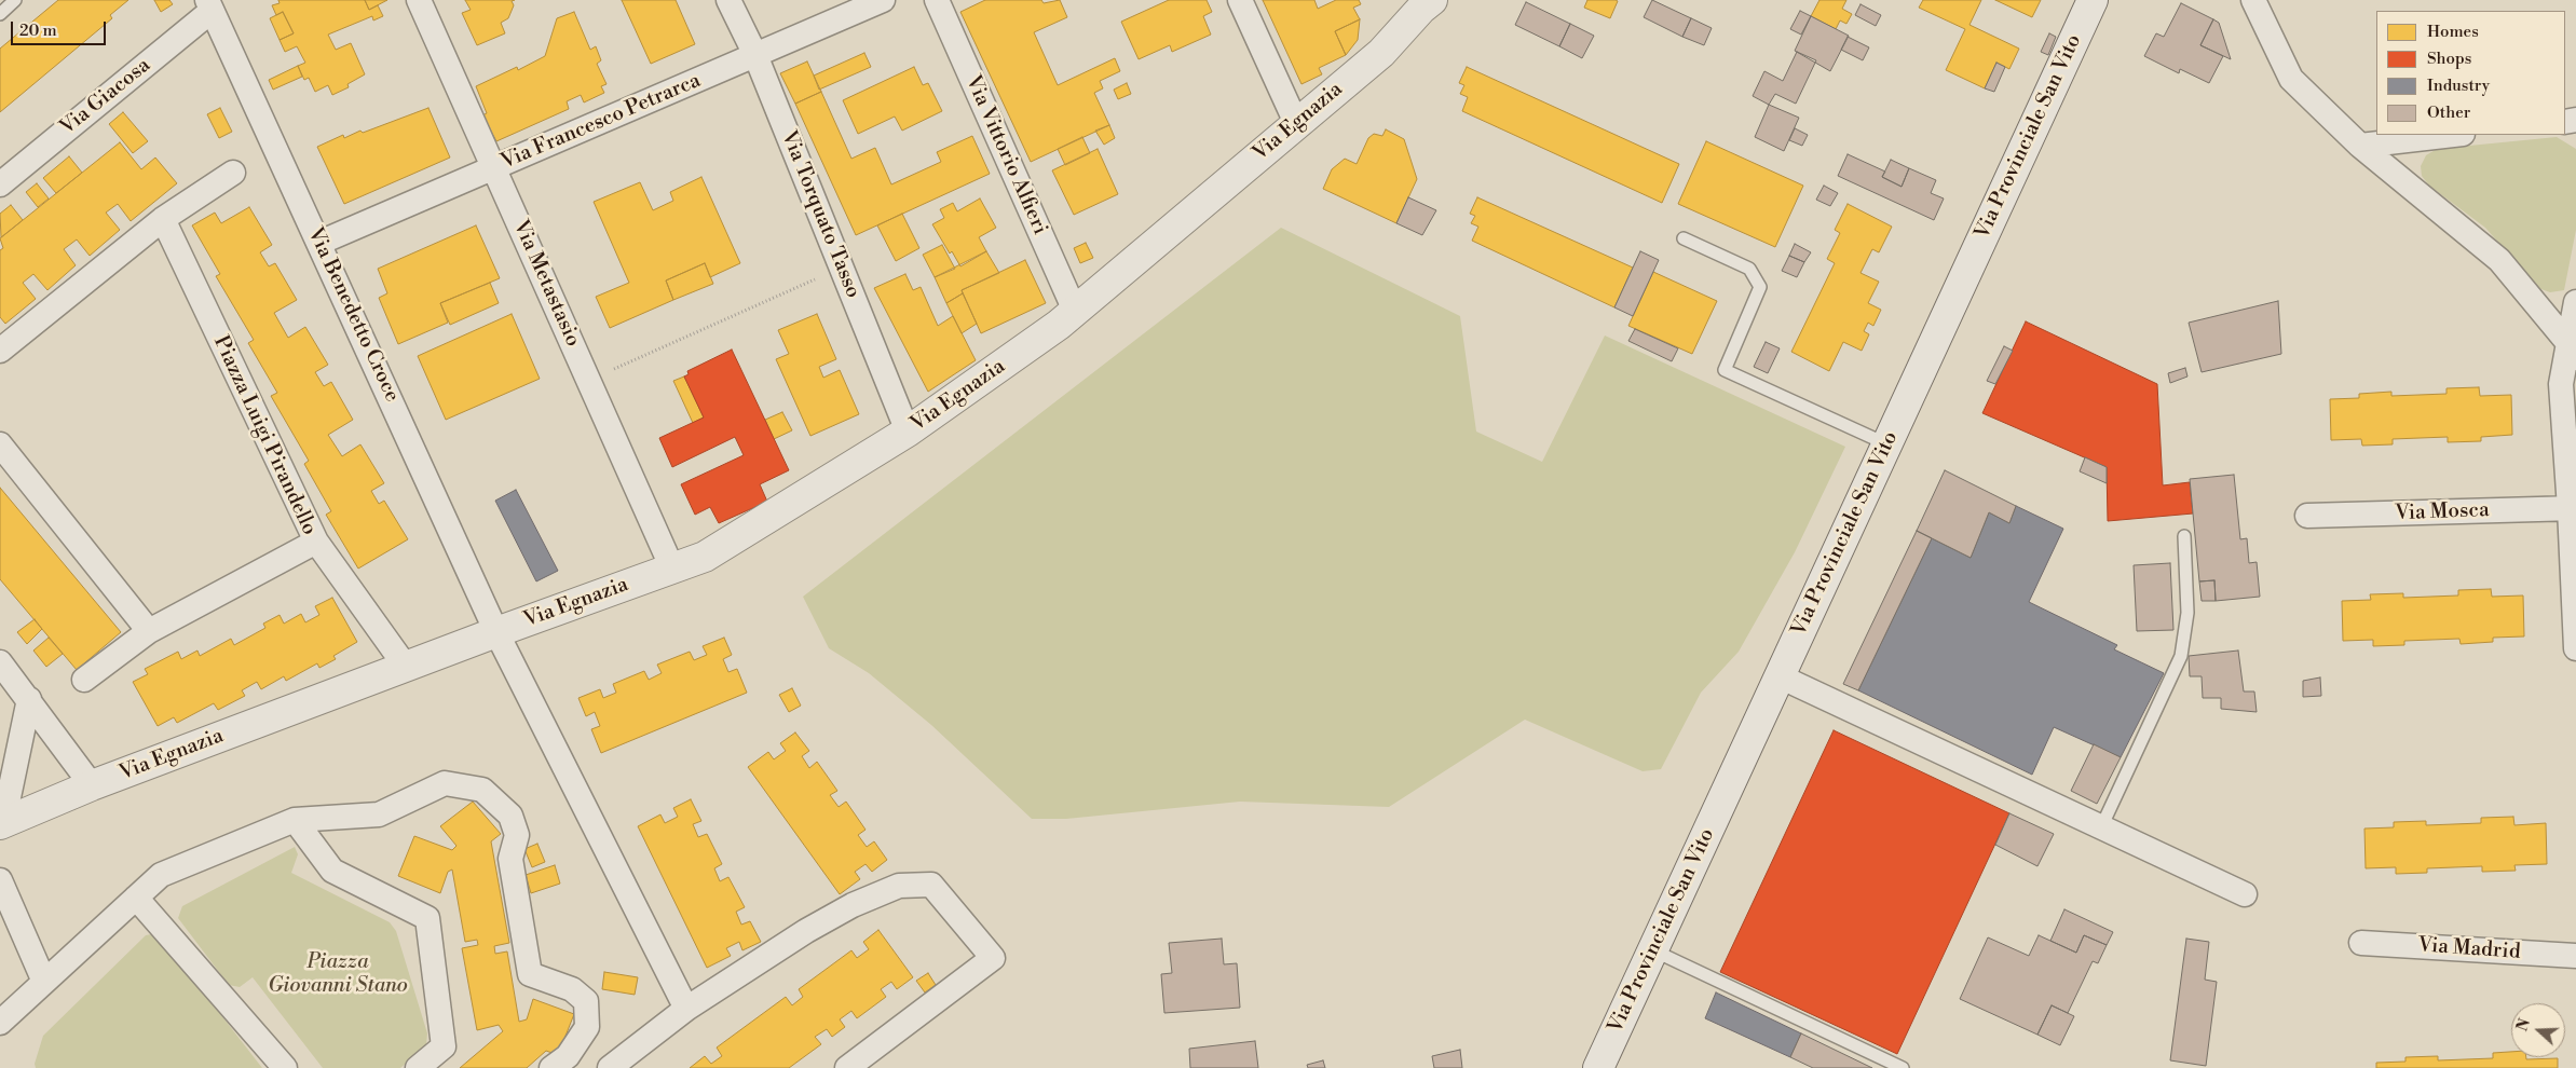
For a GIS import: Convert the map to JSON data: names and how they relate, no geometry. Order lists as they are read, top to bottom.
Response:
{
  "streets": {
    "street": [
      "Via Giacosa",
      "Via Francesco Petrarca",
      "Via Egnazia",
      "Via Provinciale San Vito",
      "Via Vittorio Alfieri",
      "Via Torquato Tasso",
      "Via Metastasio",
      "Via Benedetto Croce",
      "Piazza Luigi Pirandello",
      "Via Mosca",
      "Via Madrid"
    ]
  },
  "crossings": [
    ["Via Giacosa", "Via Benedetto Croce"],
    ["Via Francesco Petrarca", "Via Torquato Tasso"],
    ["Via Francesco Petrarca", "Via Metastasio"],
    ["Via Francesco Petrarca", "Via Benedetto Croce"],
    ["Via Egnazia", "Via Vittorio Alfieri"],
    ["Via Egnazia", "Via Torquato Tasso"],
    ["Via Egnazia", "Via Metastasio"],
    ["Via Egnazia", "Via Benedetto Croce"]
  ],
  "parks": ["Piazza Giovanni Stano"],
  "legend": [
    "Homes",
    "Shops",
    "Industry",
    "Other"
  ],
  "scale_bar": "20 m",
  "north": "left"
}
